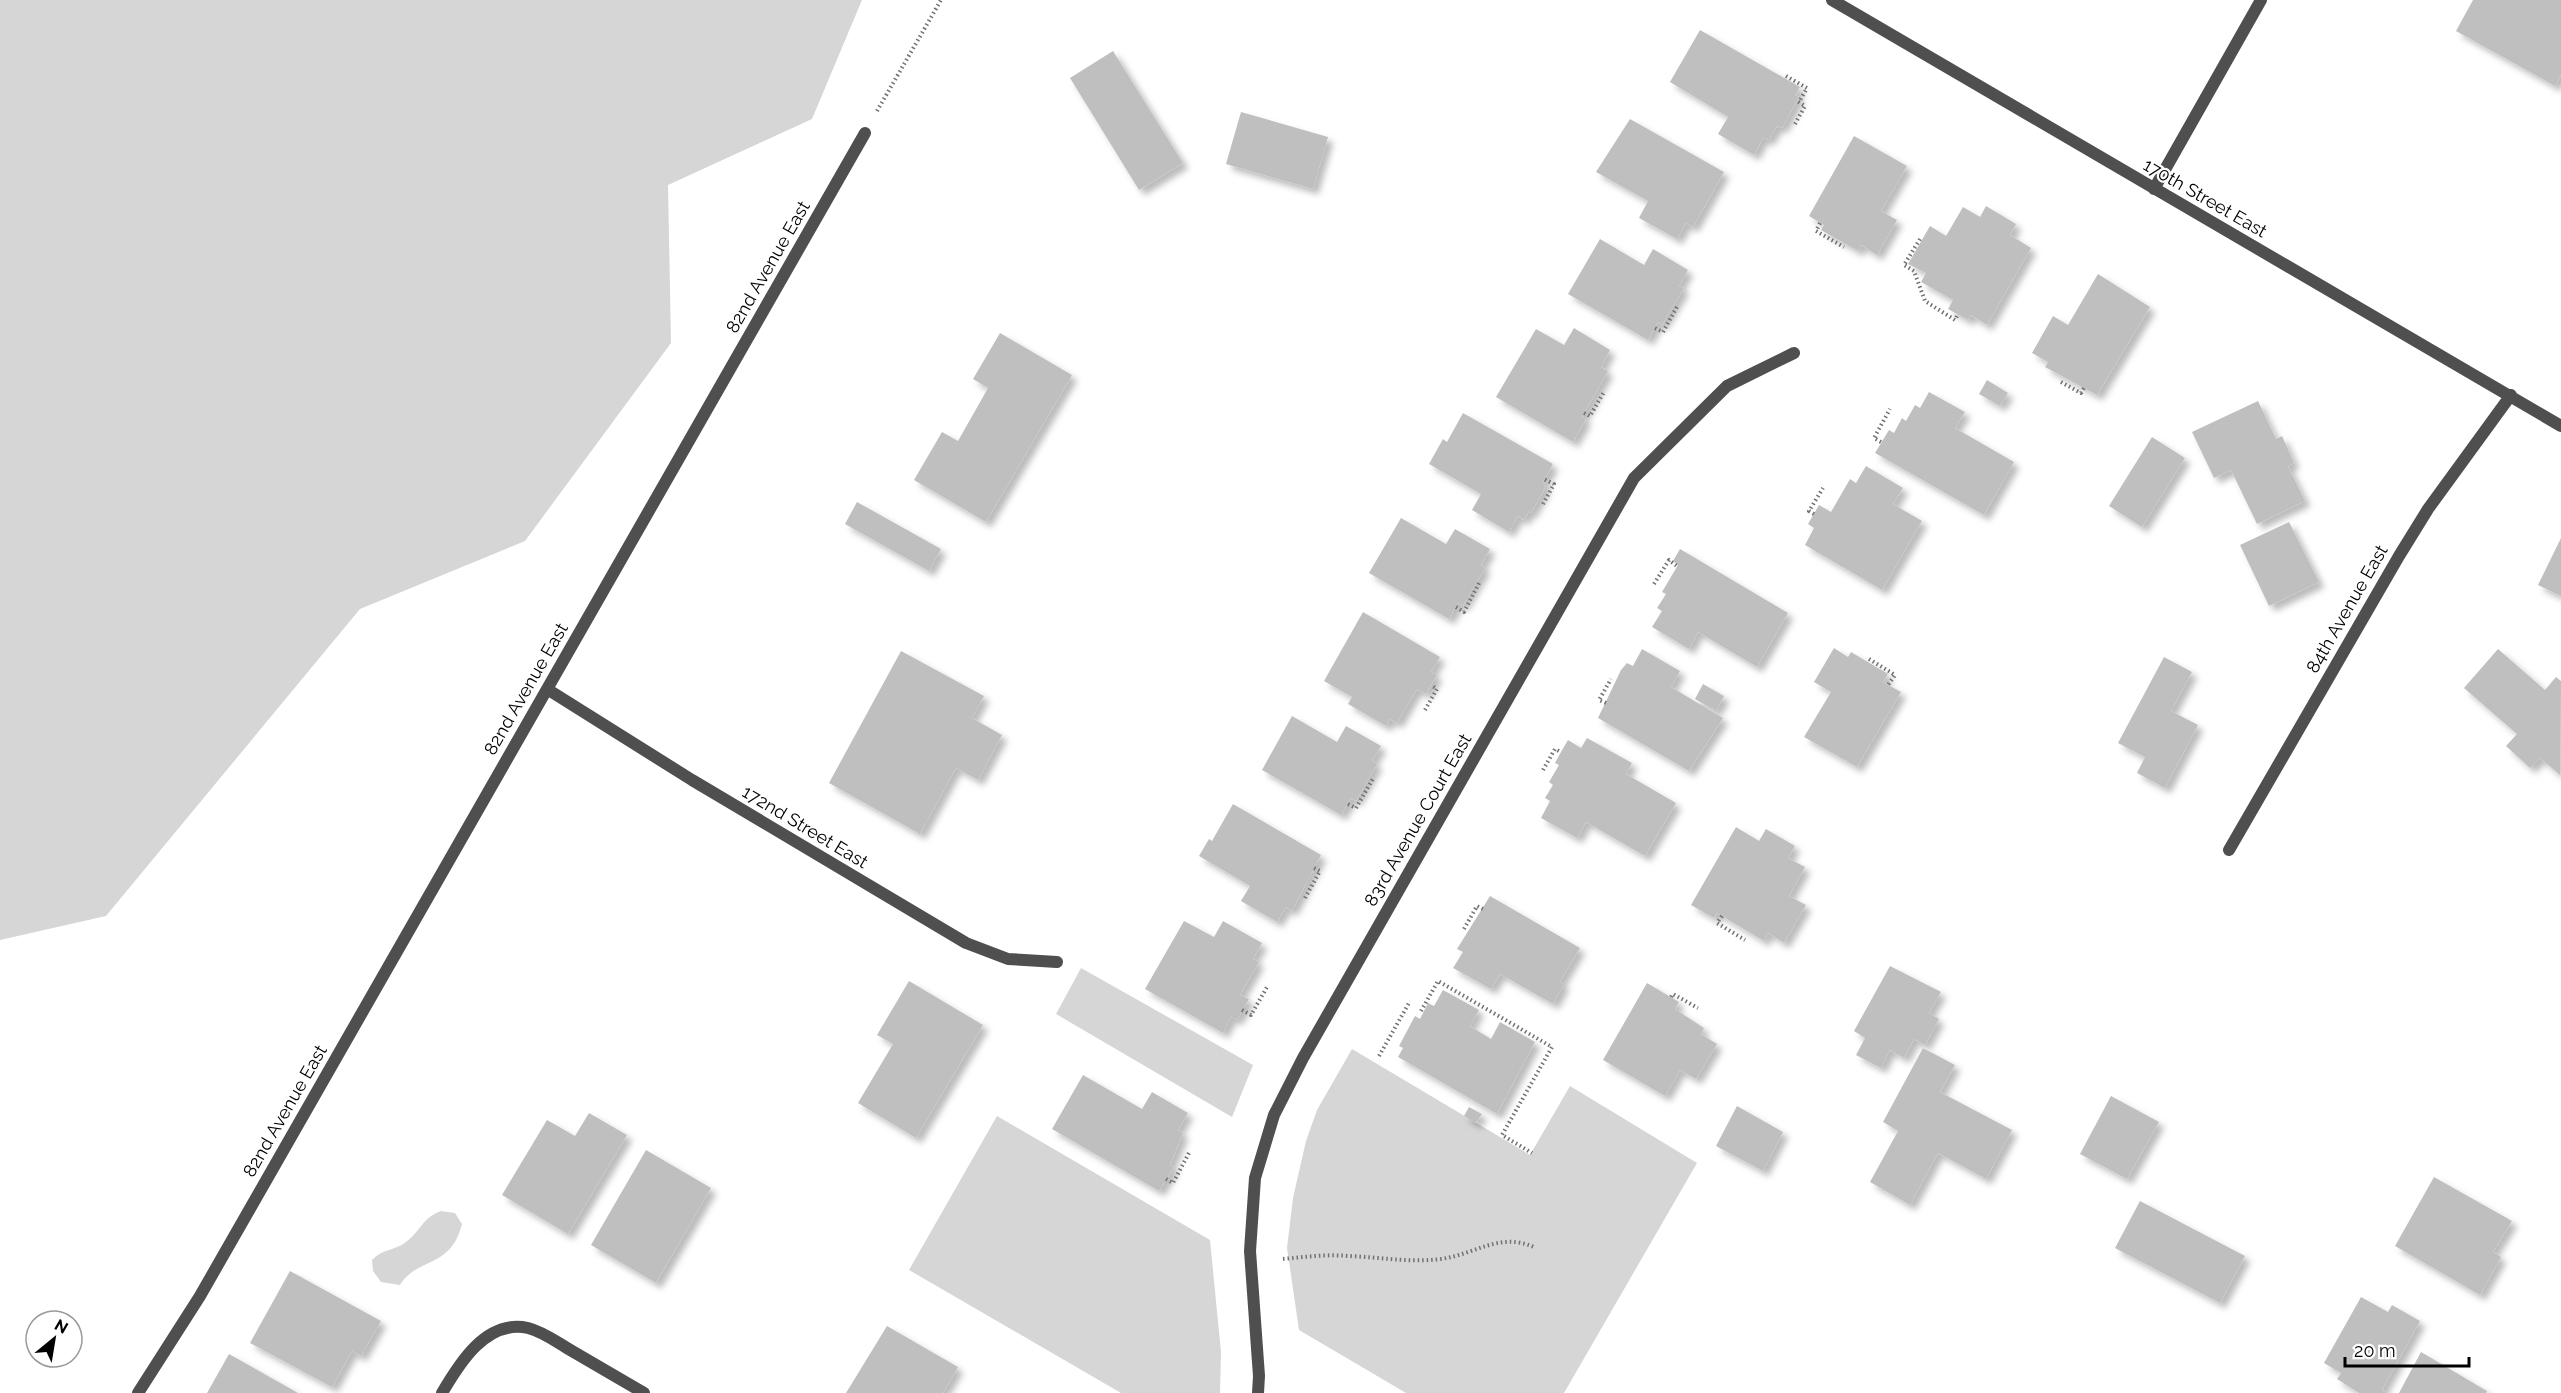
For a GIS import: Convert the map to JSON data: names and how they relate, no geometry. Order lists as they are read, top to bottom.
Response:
{
  "streets": {
    "street": [
      "170th Street East",
      "82nd Avenue East",
      "84th Avenue East",
      "83rd Avenue Court East",
      "172nd Street East"
    ]
  },
  "crossings": [
    ["170th Street East", "84th Avenue East"],
    ["82nd Avenue East", "172nd Street East"]
  ],
  "scale_bar": "20 m",
  "north": "top right"
}
